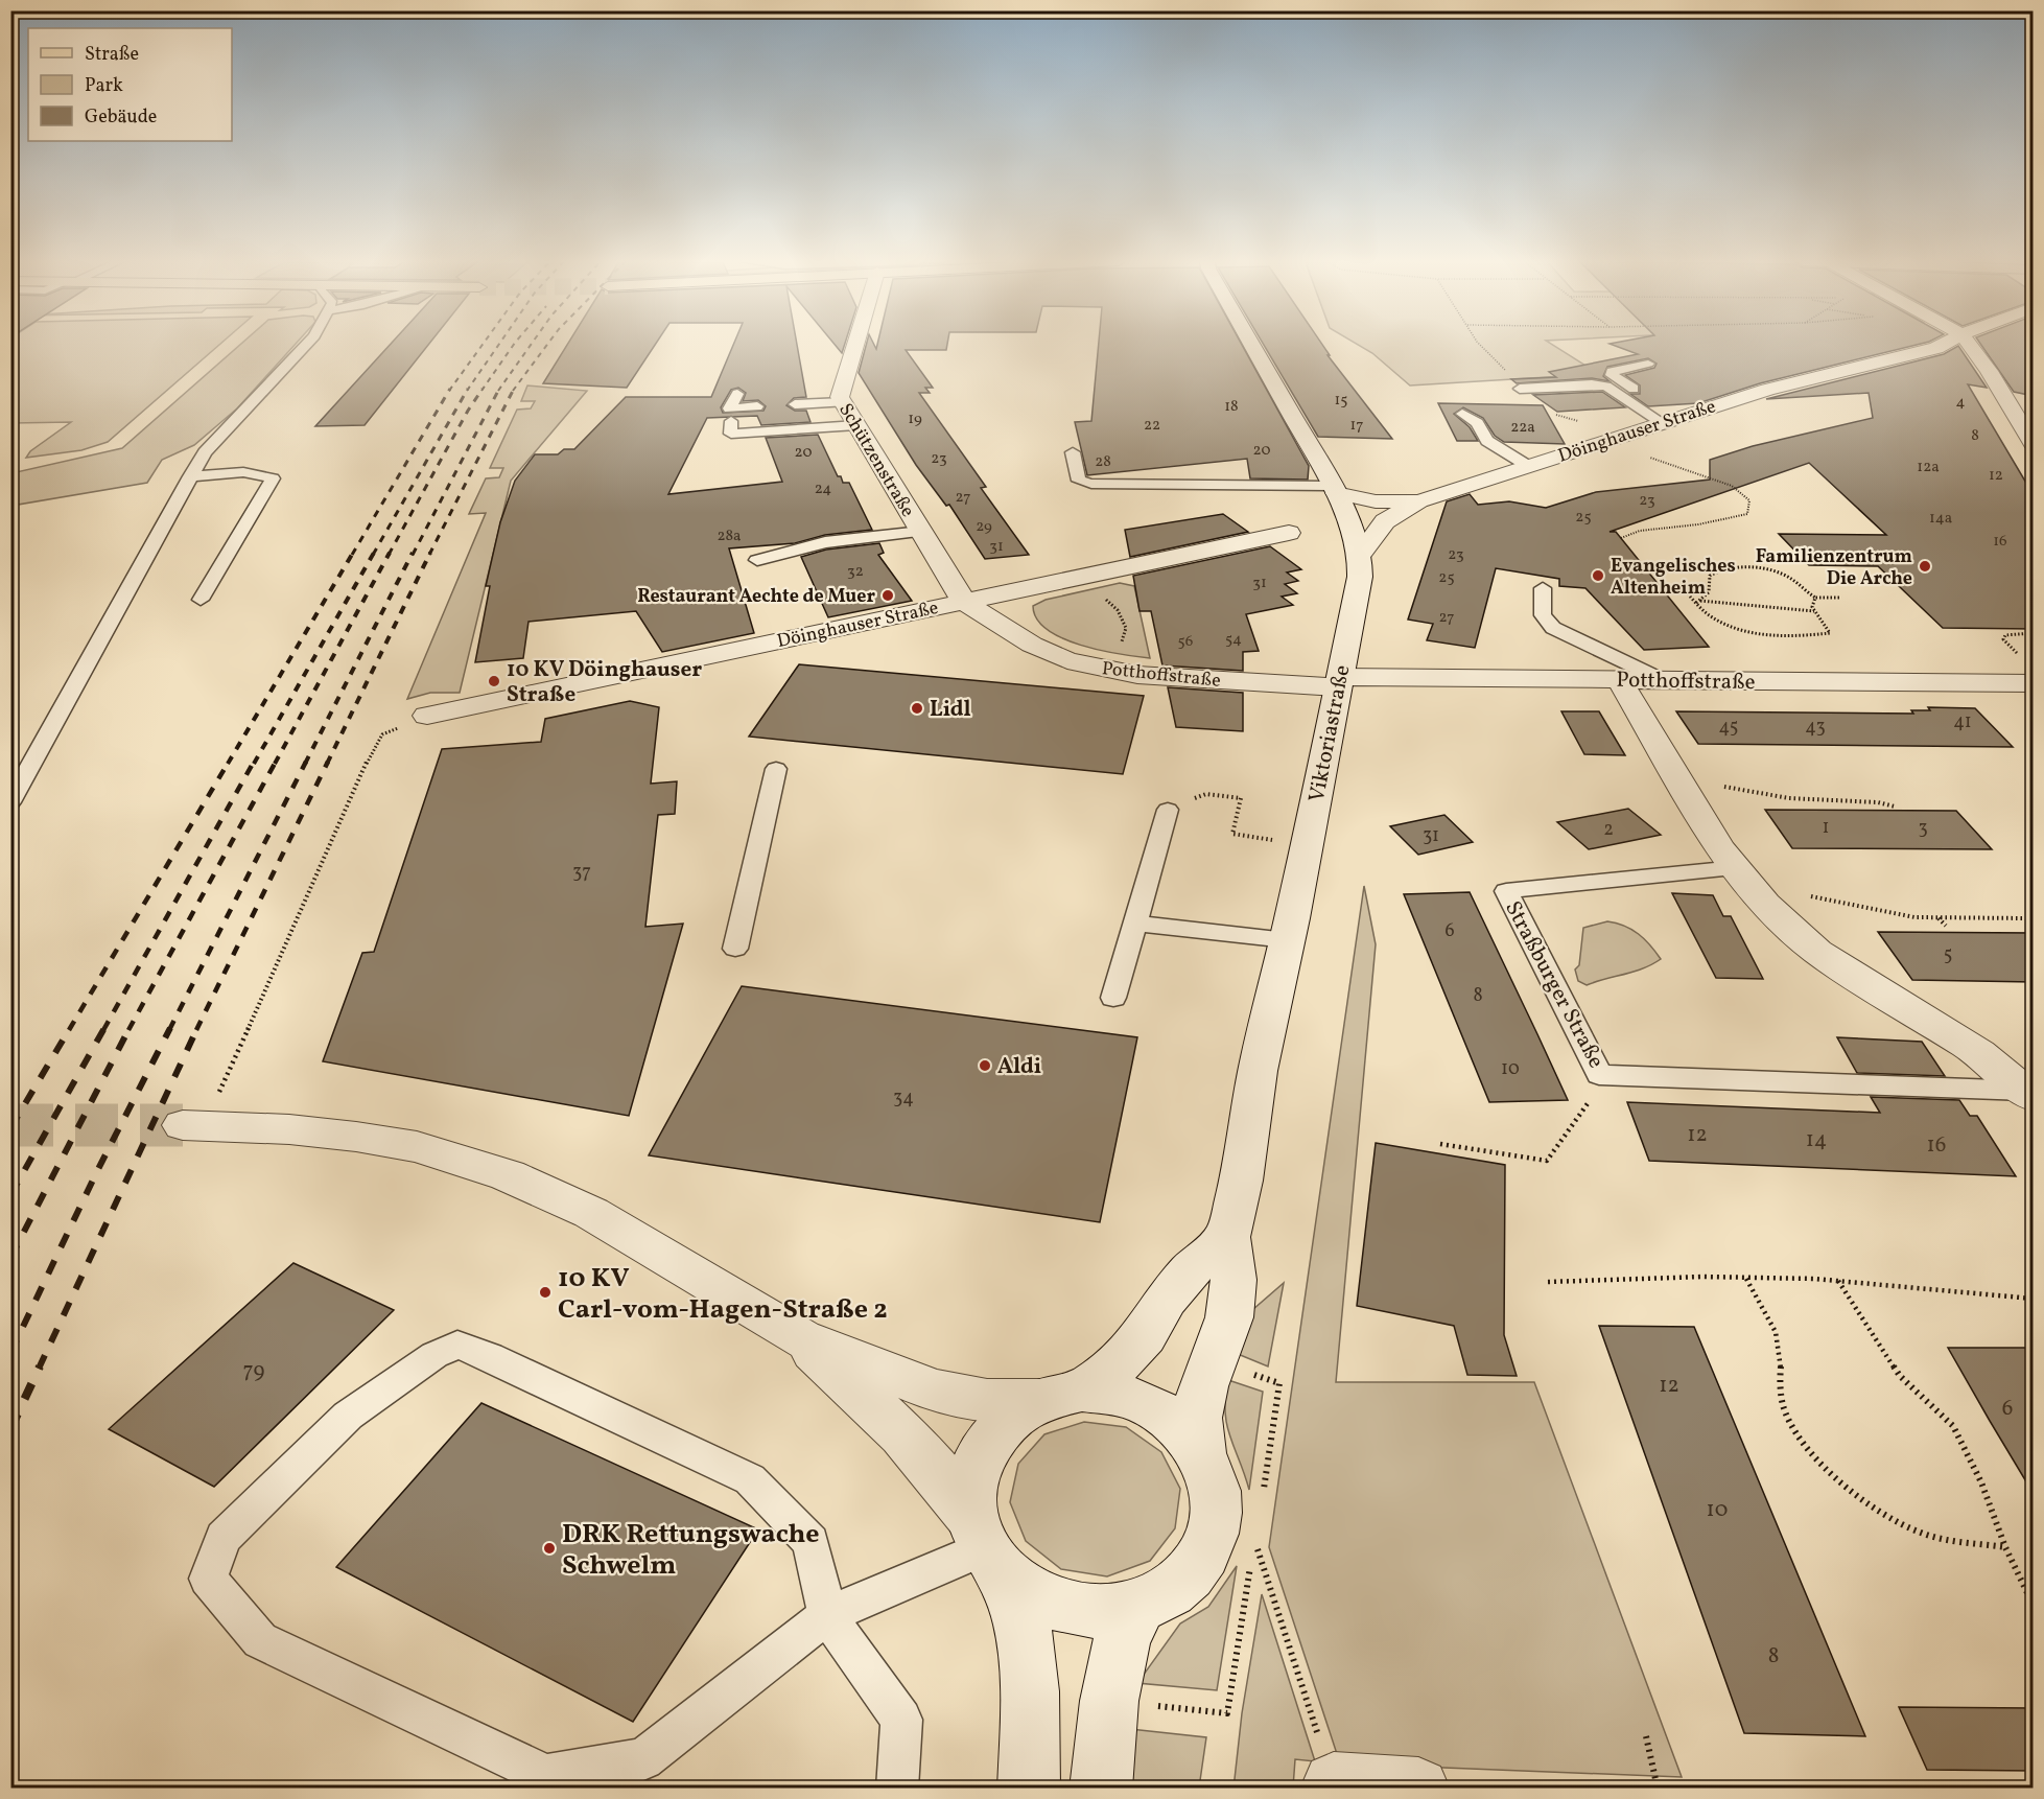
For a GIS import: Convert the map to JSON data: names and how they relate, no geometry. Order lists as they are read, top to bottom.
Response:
{
  "streets": {
    "street": [
      "Döinghauser Straße",
      "Schützenstraße",
      "Potthoffstraße",
      "Viktoriastraße",
      "Straßburger Straße"
    ]
  },
  "crossings": [
    ["Döinghauser Straße", "Schützenstraße"],
    ["Döinghauser Straße", "Potthoffstraße"],
    ["Döinghauser Straße", "Viktoriastraße"],
    ["Schützenstraße", "Potthoffstraße"],
    ["Potthoffstraße", "Viktoriastraße"],
    ["Potthoffstraße", "Straßburger Straße"]
  ],
  "places": [
    "Familienzentrum Die Arche",
    "Evangelisches Altenheim",
    "Restaurant Aechte de Muer",
    "10 KV Döinghauser Straße",
    "Lidl",
    "Aldi",
    "10 KV Carl-vom-Hagen-Straße 2",
    "DRK Rettungswache Schwelm"
  ],
  "house_numbers": [
    "15",
    "4",
    "18",
    "19",
    "22",
    "17",
    "22a",
    "8",
    "20",
    "20",
    "23",
    "28",
    "12a",
    "12",
    "24",
    "27",
    "23",
    "25",
    "14a",
    "29",
    "28a",
    "16",
    "31",
    "23",
    "32",
    "25",
    "31",
    "27",
    "54",
    "56",
    "41",
    "45",
    "43",
    "1",
    "3",
    "2",
    "31",
    "37",
    "6",
    "5",
    "8",
    "10",
    "34",
    "12",
    "14",
    "16",
    "79",
    "12",
    "6",
    "10",
    "8"
  ],
  "legend": ["Straße", "Park", "Gebäude"]
}
